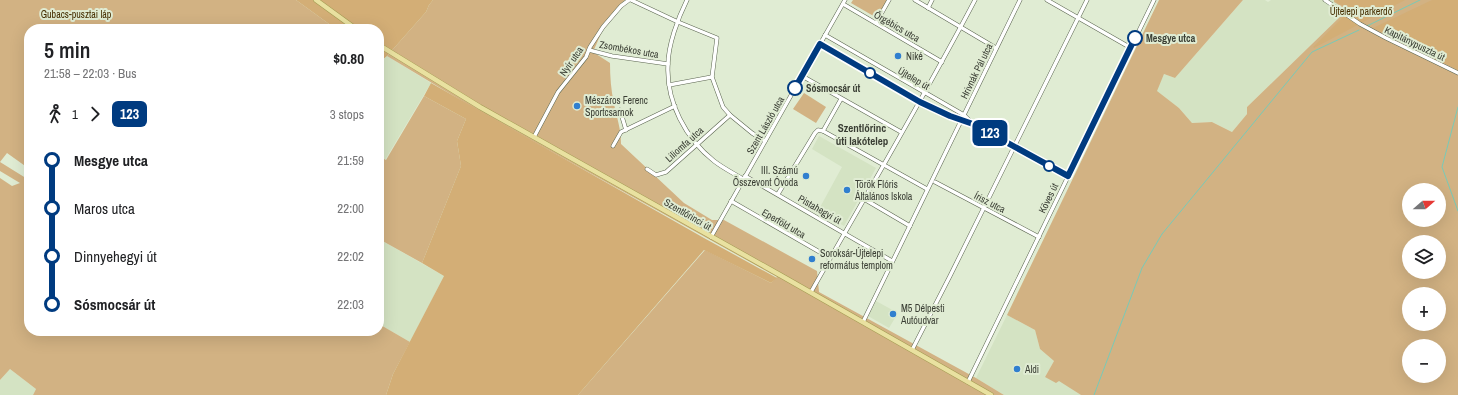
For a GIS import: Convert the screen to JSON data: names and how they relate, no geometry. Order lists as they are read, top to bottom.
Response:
{
  "streets": {
    "main road": ["Szentlőrinci út"],
    "street": [
      "Őrgébics utca",
      "Kapitánypuszta út",
      "Zsombékos utca",
      "Nyír utca",
      "Hrivnák Pál utca",
      "Újtelep út",
      "Szent László utca",
      "Liliomfa utca",
      "Köves út",
      "Írisz utca",
      "Pistahegyi út",
      "Eperföld utca"
    ]
  },
  "crossings": [
    ["Őrgébics utca", "Szent László utca"],
    ["Zsombékos utca", "Nyír utca"],
    ["Zsombékos utca", "Pistahegyi út"],
    ["Nyír utca", "Szentlőrinci út"],
    ["Hrivnák Pál utca", "Újtelep út"],
    ["Hrivnák Pál utca", "Pistahegyi út"],
    ["Hrivnák Pál utca", "Szentlőrinci út"],
    ["Újtelep út", "Szent László utca"],
    ["Újtelep út", "Köves út"],
    ["Szent László utca", "Pistahegyi út"],
    ["Szent László utca", "Szentlőrinci út"],
    ["Szent László utca", "Eperföld utca"],
    ["Liliomfa utca", "Pistahegyi út"],
    ["Köves út", "Írisz utca"],
    ["Köves út", "Szentlőrinci út"]
  ],
  "districts": ["Szentlőrinc úti lakótelep"],
  "parks": ["Újtelepi parkerdő", "Gubacs-pusztai láp"],
  "places": [
    "Mesgye utca",
    "Niké",
    "Sósmocsár út",
    "Mészáros Ferenc Sportcsarnok",
    "III. Számú Összevont Óvoda",
    "Török Flóris Általános Iskola",
    "Soroksár-Újtelepi református templom",
    "M5 Délpesti Autóudvar",
    "Aldi"
  ],
  "lines": ["bus line 123"],
  "north": "right",
  "page": {
    "on_map": "123",
    "heading": ["5 min", "21:58 – 22:03 · Bus", "$0.80"],
    "legs": ["1", "123", "3 stops"],
    "list": [
      {
        "name": "Mesgye utca",
        "value": "21:59"
      },
      {
        "name": "Maros utca",
        "value": "22:00"
      },
      {
        "name": "Dinnyehegyi út",
        "value": "22:02"
      },
      {
        "name": "Sósmocsár út",
        "value": "22:03"
      }
    ],
    "map_buttons": ["+", "−"]
  }
}
